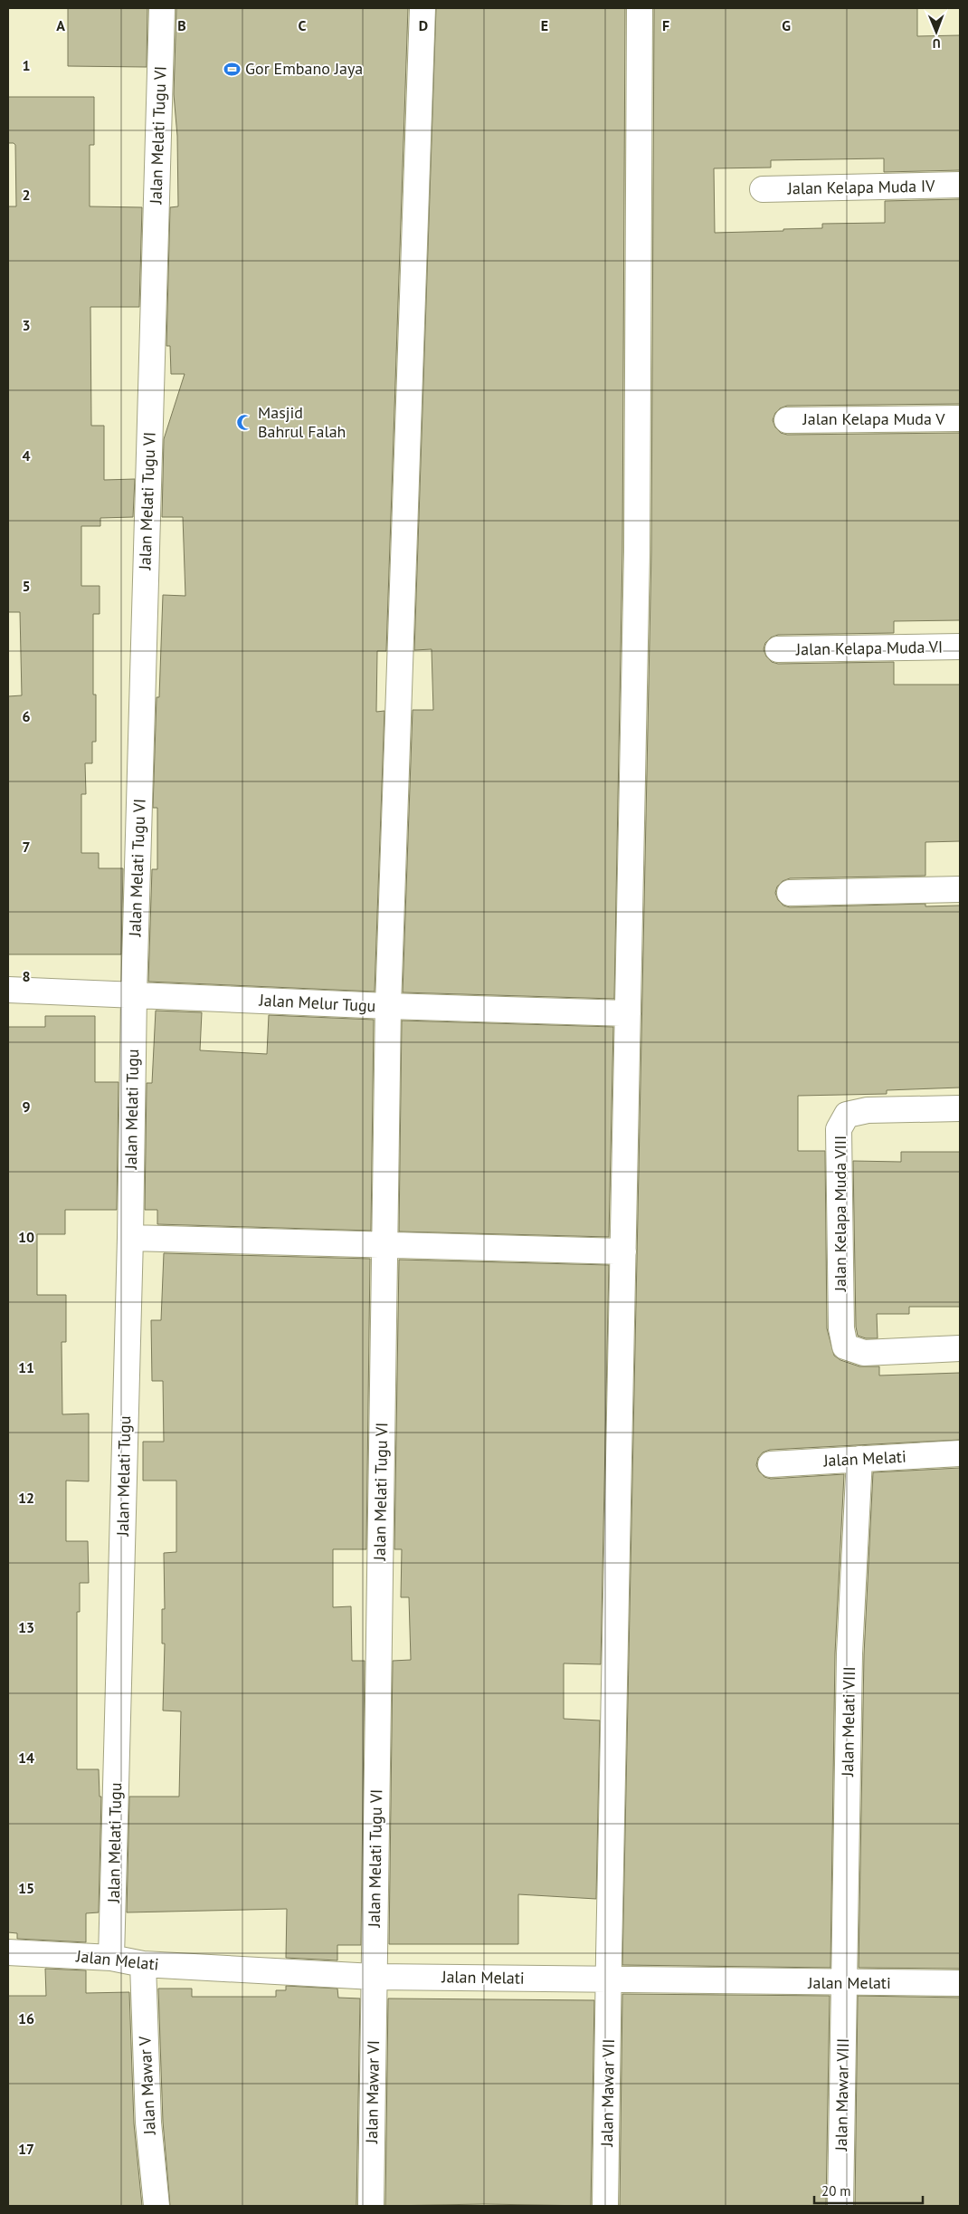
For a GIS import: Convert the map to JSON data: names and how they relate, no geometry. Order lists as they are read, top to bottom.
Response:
{
  "streets": {
    "street": [
      "Jalan Melati Tugu VI",
      "Jalan Kelapa Muda IV",
      "Jalan Kelapa Muda V",
      "Jalan Kelapa Muda VI",
      "Jalan Melur Tugu",
      "Jalan Melati Tugu",
      "Jalan Kelapa Muda VIII",
      "Jalan Melati",
      "Jalan Melati VIII",
      "Jalan Mawar V",
      "Jalan Mawar VI",
      "Jalan Mawar VII",
      "Jalan Mawar VIII"
    ]
  },
  "crossings": [
    ["Jalan Melati Tugu VI", "Jalan Melur Tugu"],
    ["Jalan Melati Tugu VI", "Jalan Melati Tugu"],
    ["Jalan Melati Tugu VI", "Jalan Melati"],
    ["Jalan Melati Tugu VI", "Jalan Mawar VI"],
    ["Jalan Melur Tugu", "Jalan Melati Tugu"],
    ["Jalan Melur Tugu", "Jalan Mawar VII"],
    ["Jalan Melati Tugu", "Jalan Melati"],
    ["Jalan Melati", "Jalan Melati VIII"],
    ["Jalan Melati", "Jalan Mawar V"],
    ["Jalan Melati", "Jalan Mawar VI"],
    ["Jalan Melati", "Jalan Mawar VII"],
    ["Jalan Melati", "Jalan Mawar VIII"],
    ["Jalan Melati VIII", "Jalan Mawar VIII"]
  ],
  "places": {
    "sports": ["Gor Embano Jaya"],
    "mosque": ["Masjid Bahrul Falah"]
  },
  "scale_bar": "20 m",
  "north": "bottom",
  "grid": {
    "columns": [
      "A",
      "B",
      "C",
      "D",
      "E",
      "F",
      "G"
    ],
    "rows": [
      "1",
      "2",
      "3",
      "4",
      "5",
      "6",
      "7",
      "8",
      "9",
      "10",
      "11",
      "12",
      "13",
      "14",
      "15",
      "16",
      "17"
    ]
  }
}
